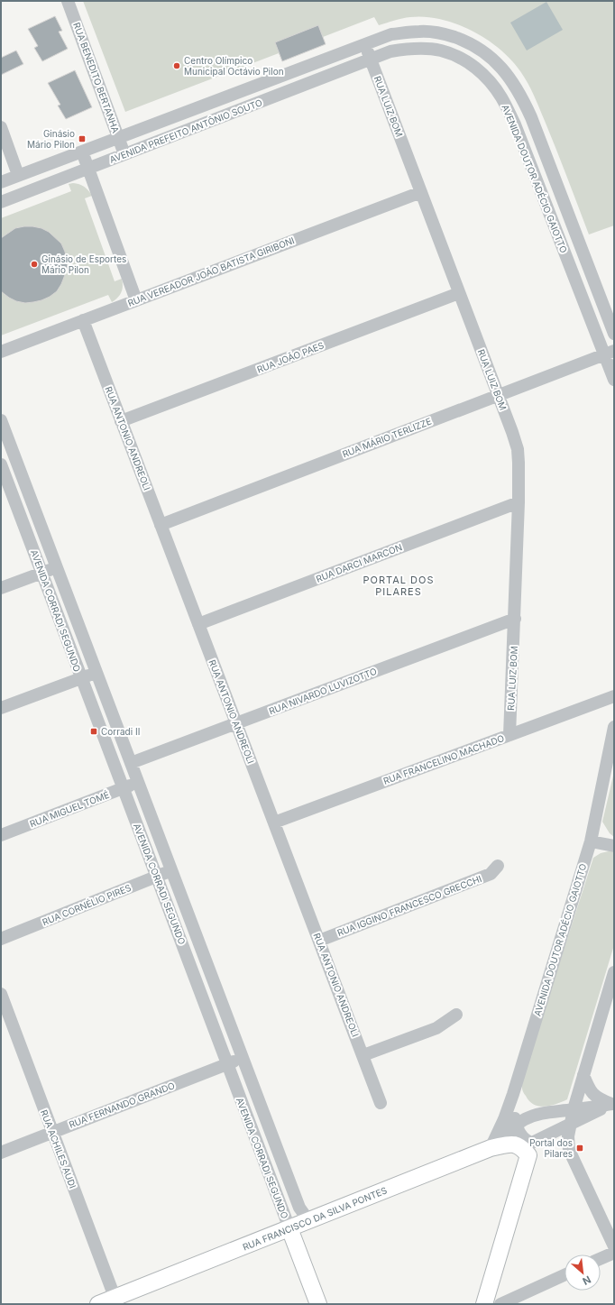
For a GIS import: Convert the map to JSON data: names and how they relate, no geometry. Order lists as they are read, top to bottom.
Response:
{
  "streets": {
    "main road": ["AVENIDA CORRADI SEGUNDO", "RUA FRANCISCO DA SILVA PONTES"],
    "street": [
      "RUA BENEDITO BERTANHA",
      "RUA LUIZ BOM",
      "AVENIDA PREFEITO ANTÔNIO SOUTO",
      "AVENIDA DOUTOR ADÉCIO GAIOTTO",
      "RUA VEREADOR JOÃO BATISTA GIRIBONI",
      "RUA JOÃO PAES",
      "RUA MÁRIO TERLIZZE",
      "RUA ANTONIO ANDREOLI",
      "RUA DARCI MARCON",
      "RUA NIVARDO LUVIZOTTO",
      "RUA FRANCELINO MACHADO",
      "RUA MIGUEL TOMÉ",
      "RUA CORNÉLIO PIRES",
      "RUA IGGINO FRANCESCO GRECCHI",
      "RUA FERNANDO GRANDO",
      "RUA ACHILES AUDI"
    ]
  },
  "crossings": [
    ["RUA BENEDITO BERTANHA", "AVENIDA PREFEITO ANTÔNIO SOUTO"],
    ["RUA LUIZ BOM", "AVENIDA PREFEITO ANTÔNIO SOUTO"],
    ["RUA LUIZ BOM", "AVENIDA DOUTOR ADÉCIO GAIOTTO"],
    ["RUA LUIZ BOM", "RUA VEREADOR JOÃO BATISTA GIRIBONI"],
    ["RUA LUIZ BOM", "RUA JOÃO PAES"],
    ["RUA LUIZ BOM", "RUA MÁRIO TERLIZZE"],
    ["RUA LUIZ BOM", "RUA DARCI MARCON"],
    ["RUA LUIZ BOM", "RUA NIVARDO LUVIZOTTO"],
    ["RUA LUIZ BOM", "RUA FRANCELINO MACHADO"],
    ["AVENIDA PREFEITO ANTÔNIO SOUTO", "AVENIDA DOUTOR ADÉCIO GAIOTTO"],
    ["AVENIDA DOUTOR ADÉCIO GAIOTTO", "RUA MÁRIO TERLIZZE"],
    ["AVENIDA DOUTOR ADÉCIO GAIOTTO", "RUA FRANCISCO DA SILVA PONTES"],
    ["RUA VEREADOR JOÃO BATISTA GIRIBONI", "RUA ANTONIO ANDREOLI"],
    ["RUA JOÃO PAES", "RUA ANTONIO ANDREOLI"],
    ["RUA MÁRIO TERLIZZE", "RUA ANTONIO ANDREOLI"],
    ["RUA ANTONIO ANDREOLI", "RUA DARCI MARCON"],
    ["RUA ANTONIO ANDREOLI", "RUA NIVARDO LUVIZOTTO"],
    ["RUA ANTONIO ANDREOLI", "RUA FRANCELINO MACHADO"],
    ["RUA ANTONIO ANDREOLI", "RUA IGGINO FRANCESCO GRECCHI"],
    ["AVENIDA CORRADI SEGUNDO", "RUA NIVARDO LUVIZOTTO"],
    ["AVENIDA CORRADI SEGUNDO", "RUA MIGUEL TOMÉ"],
    ["AVENIDA CORRADI SEGUNDO", "RUA CORNÉLIO PIRES"],
    ["AVENIDA CORRADI SEGUNDO", "RUA FERNANDO GRANDO"],
    ["AVENIDA CORRADI SEGUNDO", "RUA FRANCISCO DA SILVA PONTES"],
    ["RUA FERNANDO GRANDO", "RUA ACHILES AUDI"],
    ["RUA ACHILES AUDI", "RUA FRANCISCO DA SILVA PONTES"]
  ],
  "districts": ["PORTAL DOS PILARES"],
  "places": {
    "other": ["Centro Olímpico Municipal Octávio Pilon", "Ginásio de Esportes Mário Pilon"],
    "transit": ["Ginásio Mário Pilon", "Corradi II", "Portal dos Pilares"]
  },
  "north": "bottom right"
}
